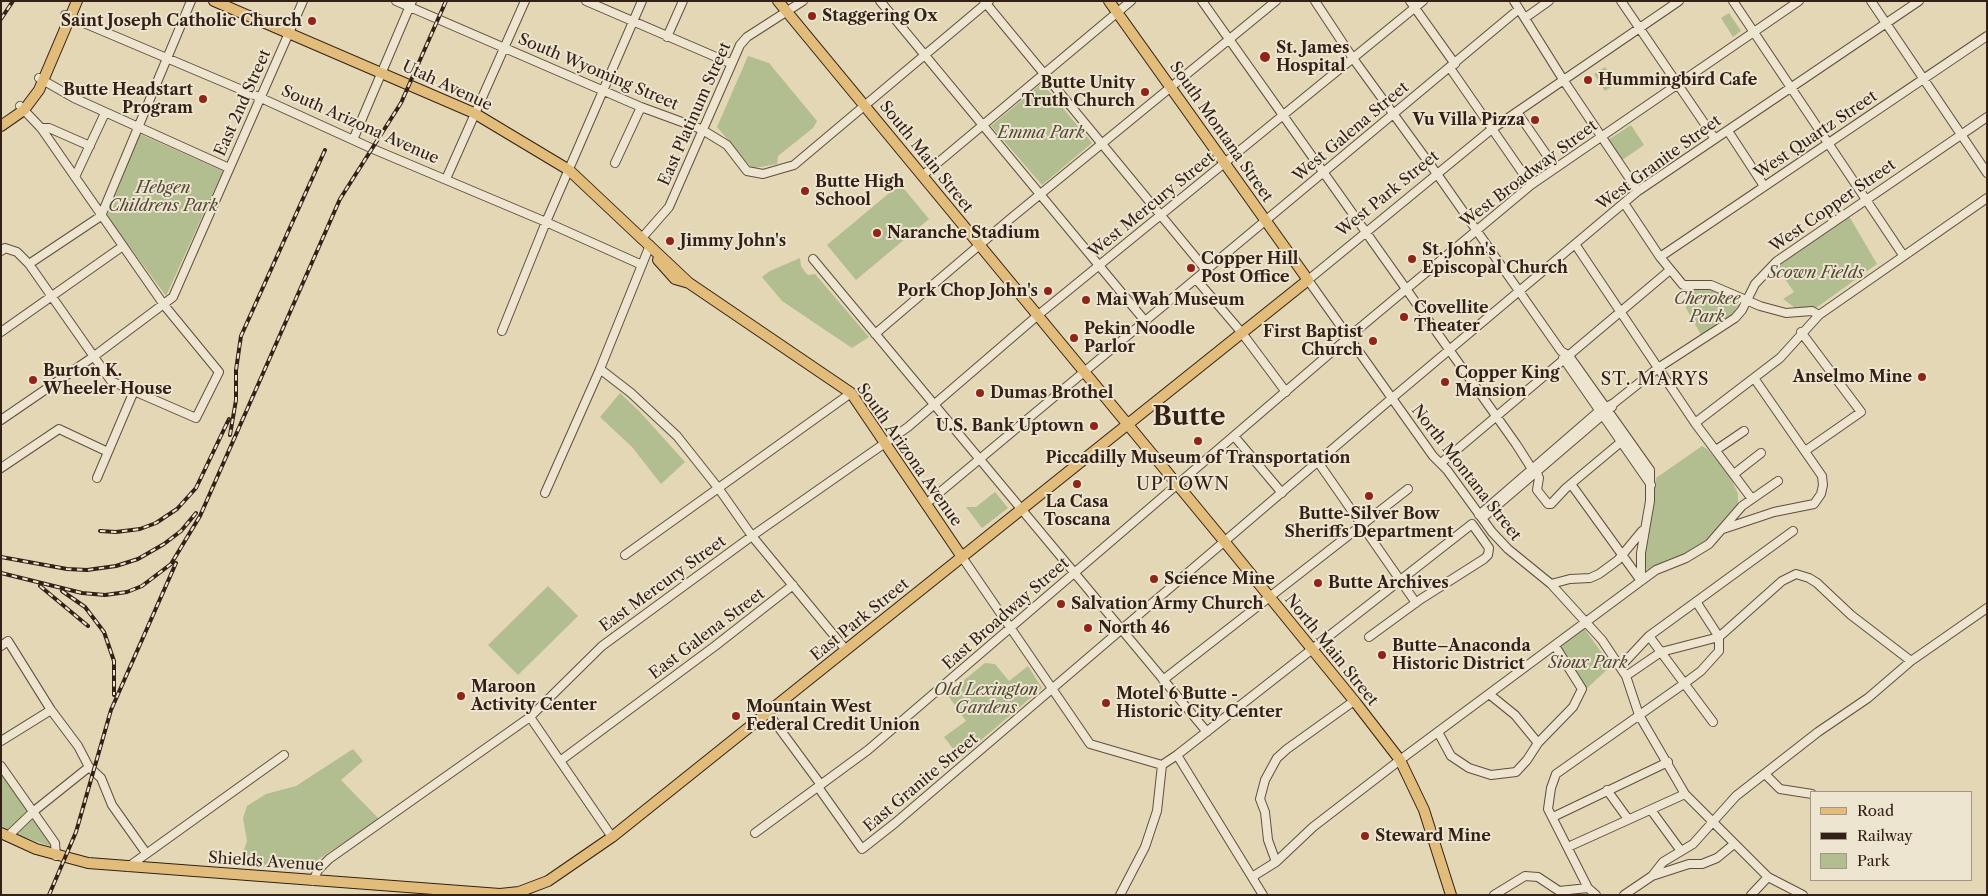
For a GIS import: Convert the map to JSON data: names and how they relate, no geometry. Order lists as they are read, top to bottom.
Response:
{
  "streets": {
    "main road": [
      "Utah Avenue",
      "South Arizona Avenue",
      "South Montana Street",
      "South Main Street",
      "West Park Street",
      "East Park Street",
      "North Main Street",
      "Shields Avenue"
    ],
    "street": [
      "South Wyoming Street",
      "East 2nd Street",
      "East Platinum Street",
      "West Galena Street",
      "West Quartz Street",
      "West Granite Street",
      "West Broadway Street",
      "West Mercury Street",
      "West Copper Street",
      "North Montana Street",
      "East Mercury Street",
      "East Broadway Street",
      "East Galena Street",
      "East Granite Street"
    ]
  },
  "crossings": [
    ["South Wyoming Street", "East Platinum Street"],
    ["South Wyoming Street", "South Main Street"],
    ["Utah Avenue", "East 2nd Street"],
    ["Utah Avenue", "East Platinum Street"],
    ["Utah Avenue", "South Arizona Avenue"],
    ["East 2nd Street", "South Arizona Avenue"],
    ["East Platinum Street", "South Arizona Avenue"],
    ["East Platinum Street", "South Main Street"],
    ["South Arizona Avenue", "East Mercury Street"],
    ["South Arizona Avenue", "East Park Street"],
    ["South Montana Street", "West Galena Street"],
    ["South Montana Street", "West Park Street"],
    ["South Montana Street", "West Mercury Street"],
    ["South Montana Street", "North Montana Street"],
    ["West Galena Street", "South Main Street"],
    ["South Main Street", "West Park Street"],
    ["South Main Street", "West Mercury Street"],
    ["South Main Street", "East Mercury Street"],
    ["South Main Street", "East Park Street"],
    ["South Main Street", "North Main Street"],
    ["West Granite Street", "North Montana Street"],
    ["West Granite Street", "North Main Street"],
    ["West Granite Street", "East Granite Street"],
    ["West Broadway Street", "North Montana Street"],
    ["West Broadway Street", "East Broadway Street"],
    ["West Broadway Street", "North Main Street"],
    ["West Park Street", "North Montana Street"],
    ["West Park Street", "East Park Street"],
    ["West Park Street", "North Main Street"],
    ["West Mercury Street", "East Mercury Street"],
    ["West Copper Street", "North Montana Street"],
    ["East Mercury Street", "Shields Avenue"],
    ["East Broadway Street", "North Main Street"],
    ["East Broadway Street", "East Granite Street"],
    ["East Park Street", "North Main Street"],
    ["East Park Street", "Shields Avenue"],
    ["North Main Street", "East Granite Street"]
  ],
  "districts": ["ST. MARYS", "Butte", "UPTOWN"],
  "parks": [
    "Emma Park",
    "Hebgen Childrens Park",
    "Scown Fields",
    "Cherokee Park",
    "Sioux Park",
    "Old Lexington Gardens"
  ],
  "places": [
    "Staggering Ox",
    "Saint Joseph Catholic Church",
    "St. James Hospital",
    "Hummingbird Cafe",
    "Butte Unity Truth Church",
    "Butte Headstart Program",
    "Vu Villa Pizza",
    "Butte High School",
    "Naranche Stadium",
    "Jimmy John's",
    "St. John's Episcopal Church",
    "Copper Hill Post Office",
    "Pork Chop John's",
    "Mai Wah Museum",
    "Covellite Theater",
    "Pekin Noodle Parlor",
    "First Baptist Church",
    "Anselmo Mine",
    "Burton K. Wheeler House",
    "Copper King Mansion",
    "Dumas Brothel",
    "U.S. Bank Uptown",
    "Piccadilly Museum of Transportation",
    "La Casa Toscana",
    "Butte-Silver Bow Sheriffs Department",
    "Science Mine",
    "Butte Archives",
    "Salvation Army Church",
    "North 46",
    "Butte–Anaconda Historic District",
    "Maroon Activity Center",
    "Motel 6 Butte - Historic City Center",
    "Mountain West Federal Credit Union",
    "Steward Mine"
  ],
  "legend": ["Road", "Railway", "Park"]
}
